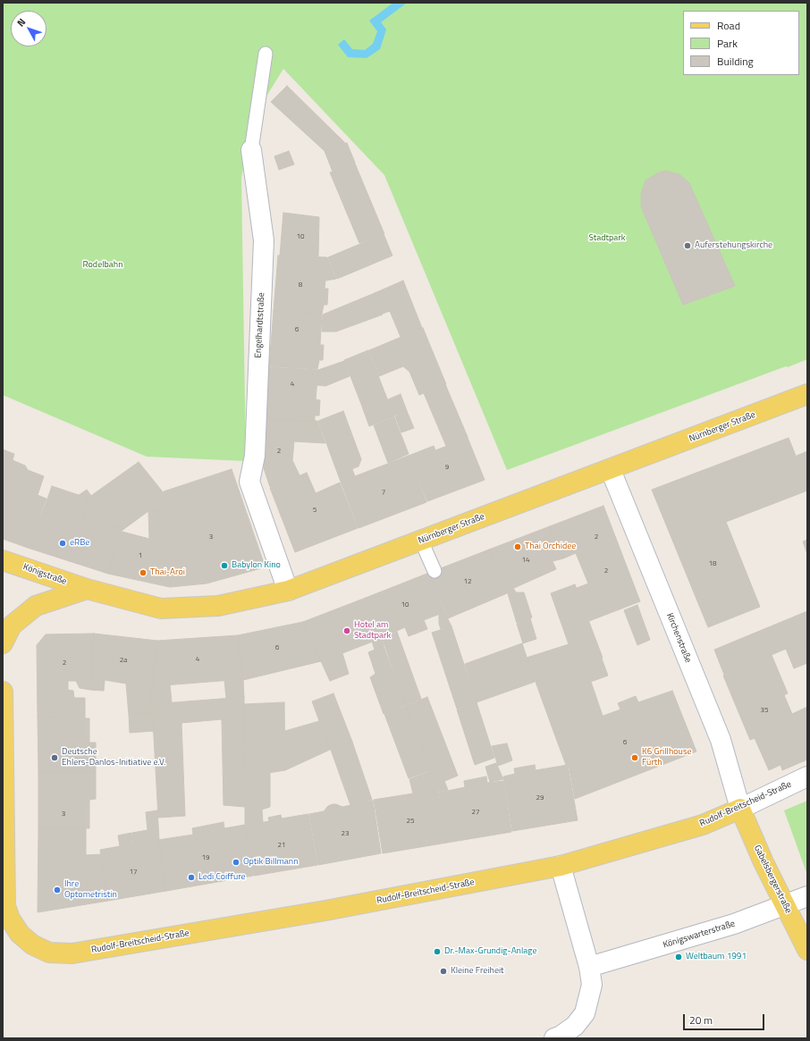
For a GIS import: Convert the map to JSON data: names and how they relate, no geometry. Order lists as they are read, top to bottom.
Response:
{
  "streets": {
    "main road": [
      "Nürnberger Straße",
      "Königstraße",
      "Rudolf-Breitscheid-Straße",
      "Gabelsbergerstraße"
    ],
    "street": ["Engelhardtstraße", "Kirchenstraße", "Königswarterstraße"]
  },
  "crossings": [
    ["Engelhardtstraße", "Nürnberger Straße"],
    ["Nürnberger Straße", "Königstraße"],
    ["Nürnberger Straße", "Kirchenstraße"],
    ["Kirchenstraße", "Rudolf-Breitscheid-Straße"],
    ["Kirchenstraße", "Gabelsbergerstraße"],
    ["Rudolf-Breitscheid-Straße", "Gabelsbergerstraße"],
    ["Gabelsbergerstraße", "Königswarterstraße"]
  ],
  "parks": ["Stadtpark", "Rodelbahn"],
  "places": [
    "Auferstehungskirche",
    "eRBe",
    "Thai Orchidee",
    "Babylon Kino",
    "Thai-Aroi",
    "Hotel am Stadtpark",
    "Deutsche Ehlers-Danlos-Initiative e.V.",
    "K6 Grillhouse Fürth",
    "Optik Billmann",
    "Ledi Coiffure",
    "Ihre Optometristin",
    "Dr.-Max-Grundig-Anlage",
    "Weltbaum 1991",
    "Kleine Freiheit"
  ],
  "house_numbers": [
    "10",
    "8",
    "6",
    "4",
    "2",
    "9",
    "7",
    "5",
    "3",
    "2",
    "1",
    "14",
    "18",
    "2",
    "12",
    "10",
    "6",
    "4",
    "2a",
    "2",
    "35",
    "6",
    "29",
    "27",
    "3",
    "25",
    "23",
    "21",
    "19",
    "17"
  ],
  "legend": ["Road", "Park", "Building"],
  "scale_bar": "20 m",
  "north": "top left"
}
